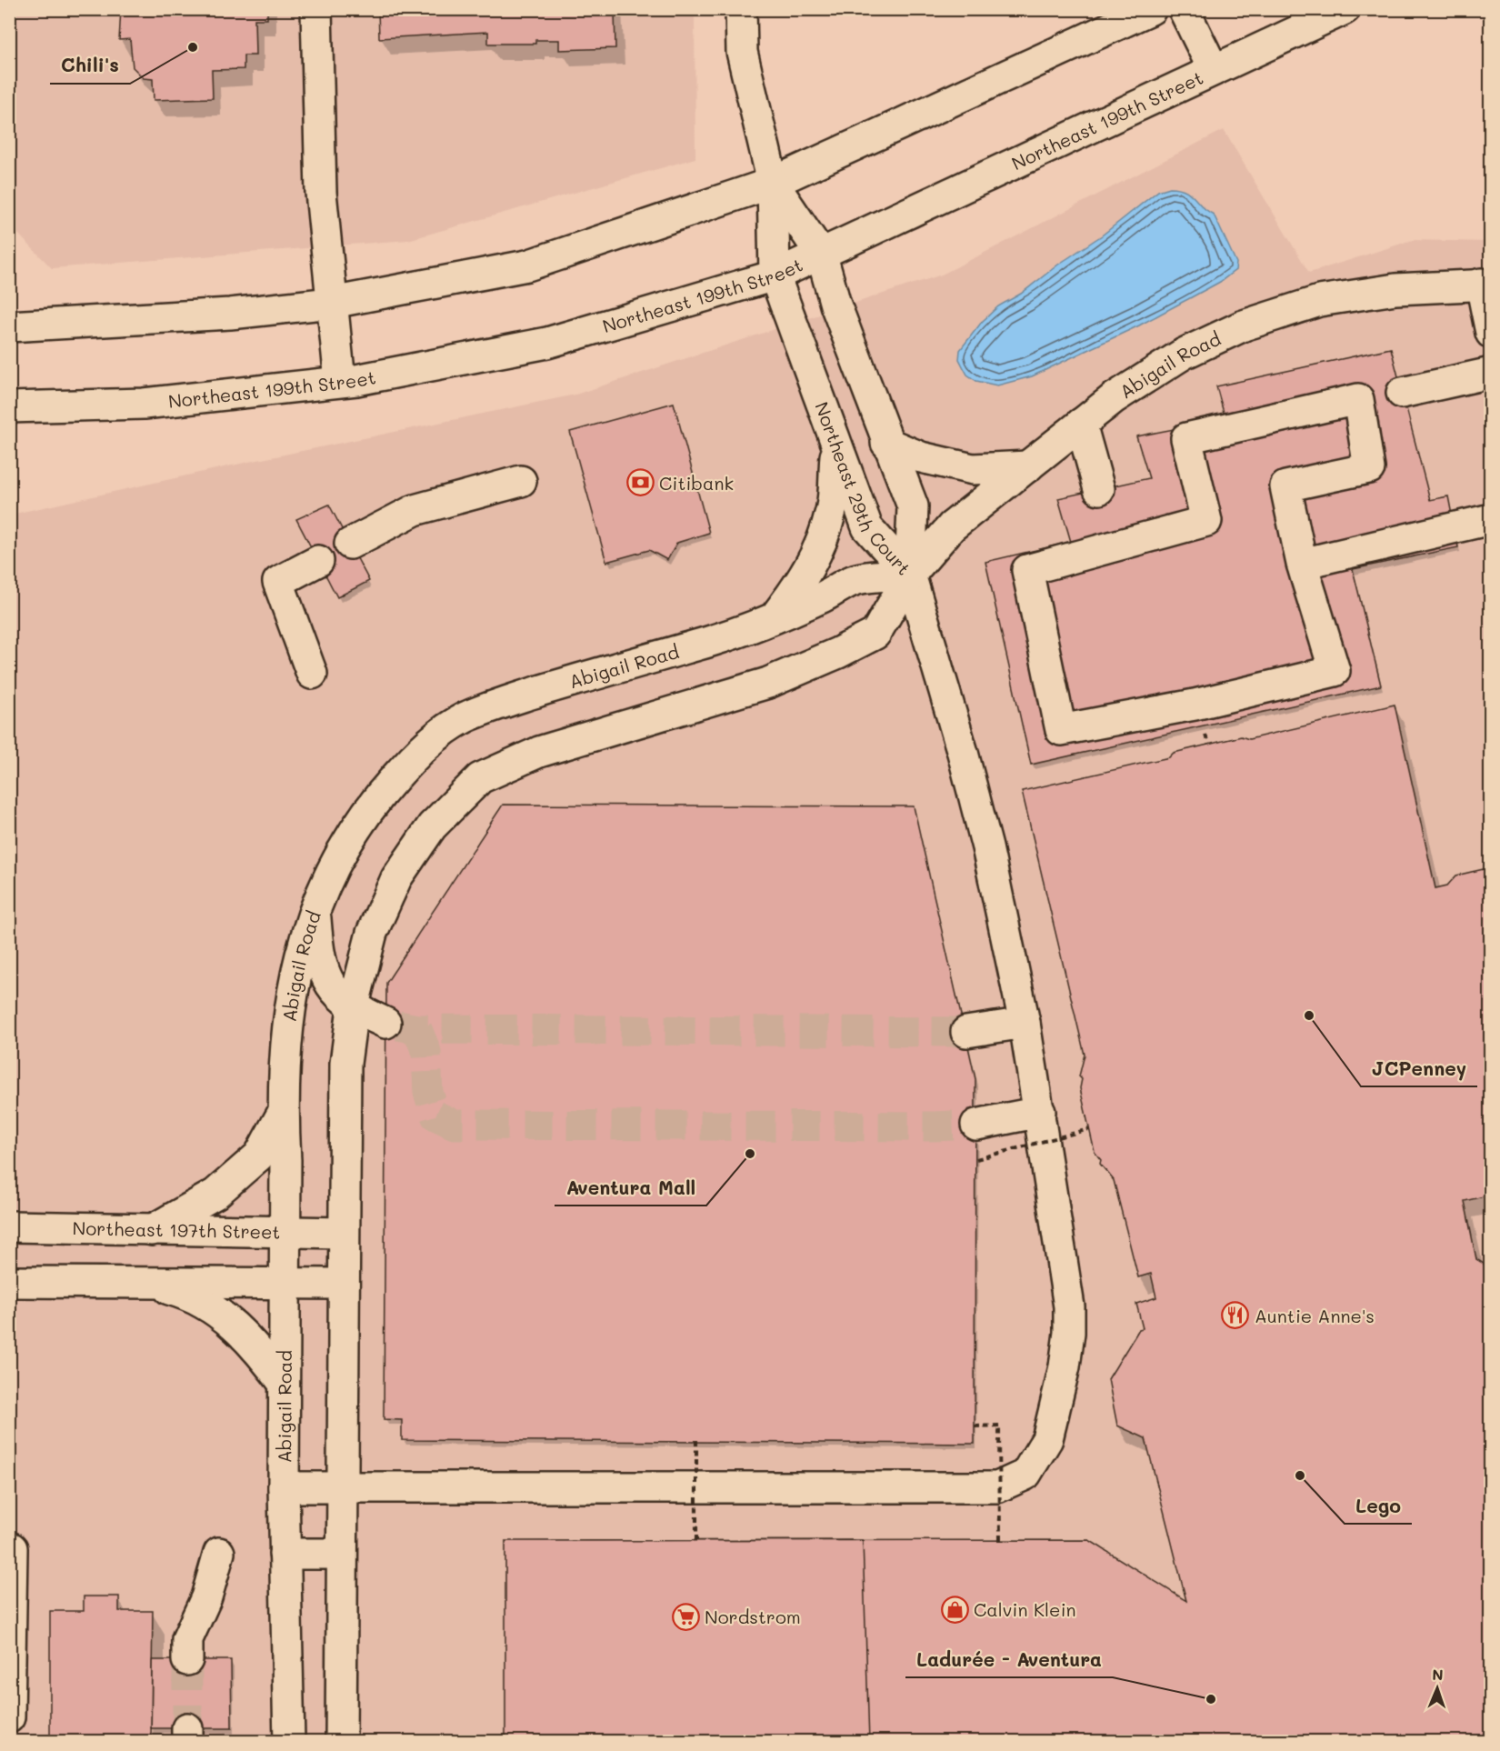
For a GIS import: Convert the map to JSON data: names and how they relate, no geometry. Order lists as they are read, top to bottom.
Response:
{
  "streets": {
    "street": [
      "Northeast 199th Street",
      "Abigail Road",
      "Northeast 29th Court",
      "Northeast 197th Street"
    ]
  },
  "crossings": [
    ["Northeast 199th Street", "Northeast 29th Court"],
    ["Abigail Road", "Northeast 29th Court"],
    ["Abigail Road", "Northeast 197th Street"]
  ],
  "places": {
    "other": [
      "Chili's",
      "JCPenney",
      "Aventura Mall",
      "Lego",
      "Ladurée - Aventura"
    ],
    "bank": ["Citibank"],
    "restaurant": ["Auntie Anne's"],
    "shop": ["Calvin Klein"],
    "supermarket": ["Nordstrom"]
  },
  "north": "top"
}
